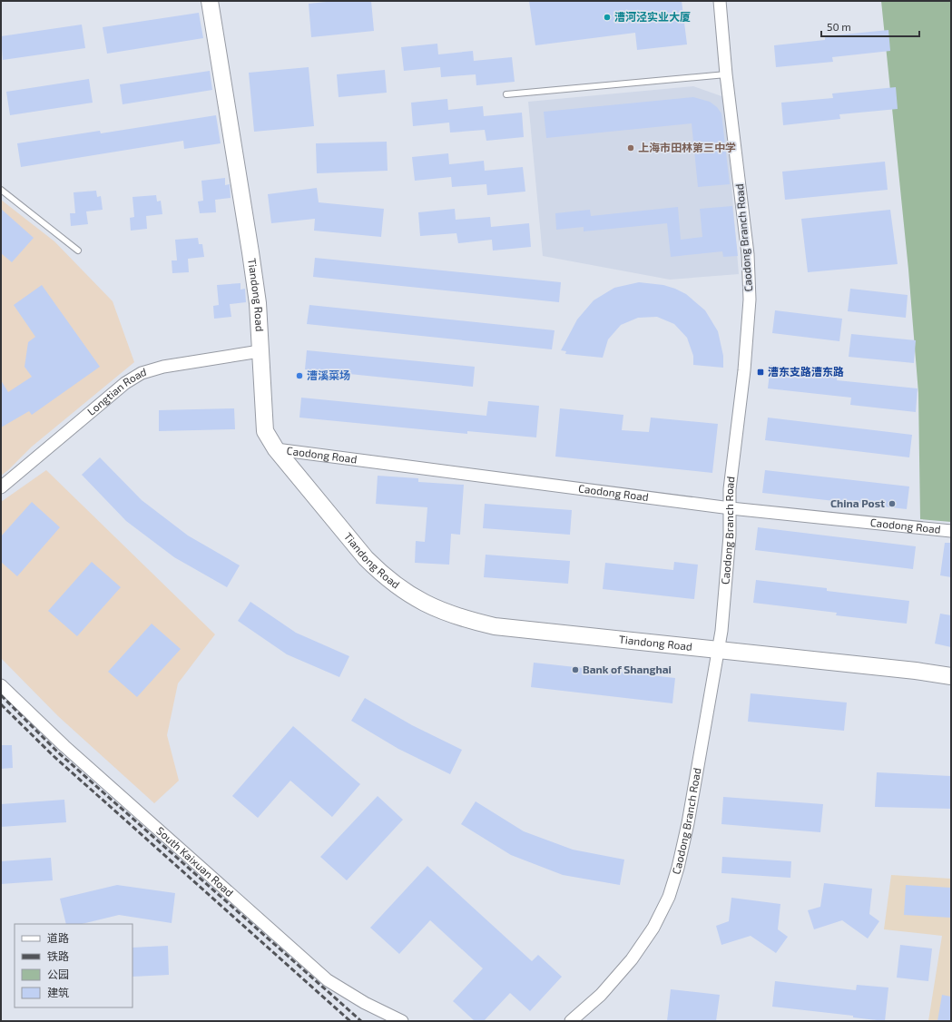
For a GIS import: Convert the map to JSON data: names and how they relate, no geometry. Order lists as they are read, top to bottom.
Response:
{
  "streets": {
    "street": [
      "Caodong Branch Road",
      "Tiandong Road",
      "Longtian Road",
      "Caodong Road",
      "South Kaixuan Road"
    ]
  },
  "crossings": [
    ["Caodong Branch Road", "Tiandong Road"],
    ["Caodong Branch Road", "Caodong Road"],
    ["Tiandong Road", "Longtian Road"],
    ["Tiandong Road", "Caodong Road"]
  ],
  "places": {
    "other": [
      "漕河泾实业大厦",
      "上海市田林第三中学",
      "漕溪菜场",
      "China Post",
      "Bank of Shanghai"
    ],
    "transit": ["漕东支路漕东路"]
  },
  "legend": [
    "道路",
    "铁路",
    "公园",
    "建筑"
  ],
  "scale_bar": "50 m"
}
